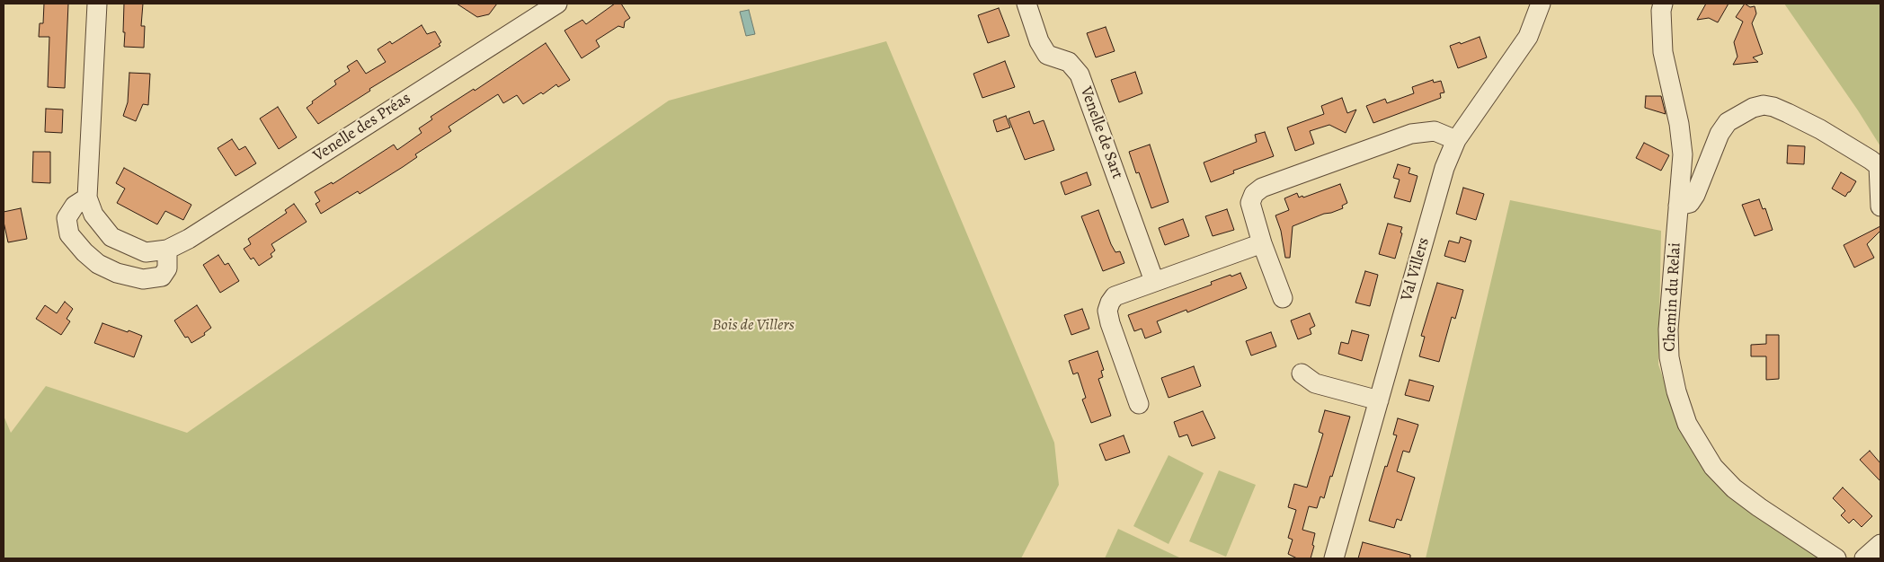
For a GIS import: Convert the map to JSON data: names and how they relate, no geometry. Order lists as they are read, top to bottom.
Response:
{
  "streets": {
    "street": [
      "Venelle des Préas",
      "Venelle de Sart",
      "Val Villers",
      "Chemin du Relai"
    ]
  },
  "parks": ["Bois de Villers"]
}
